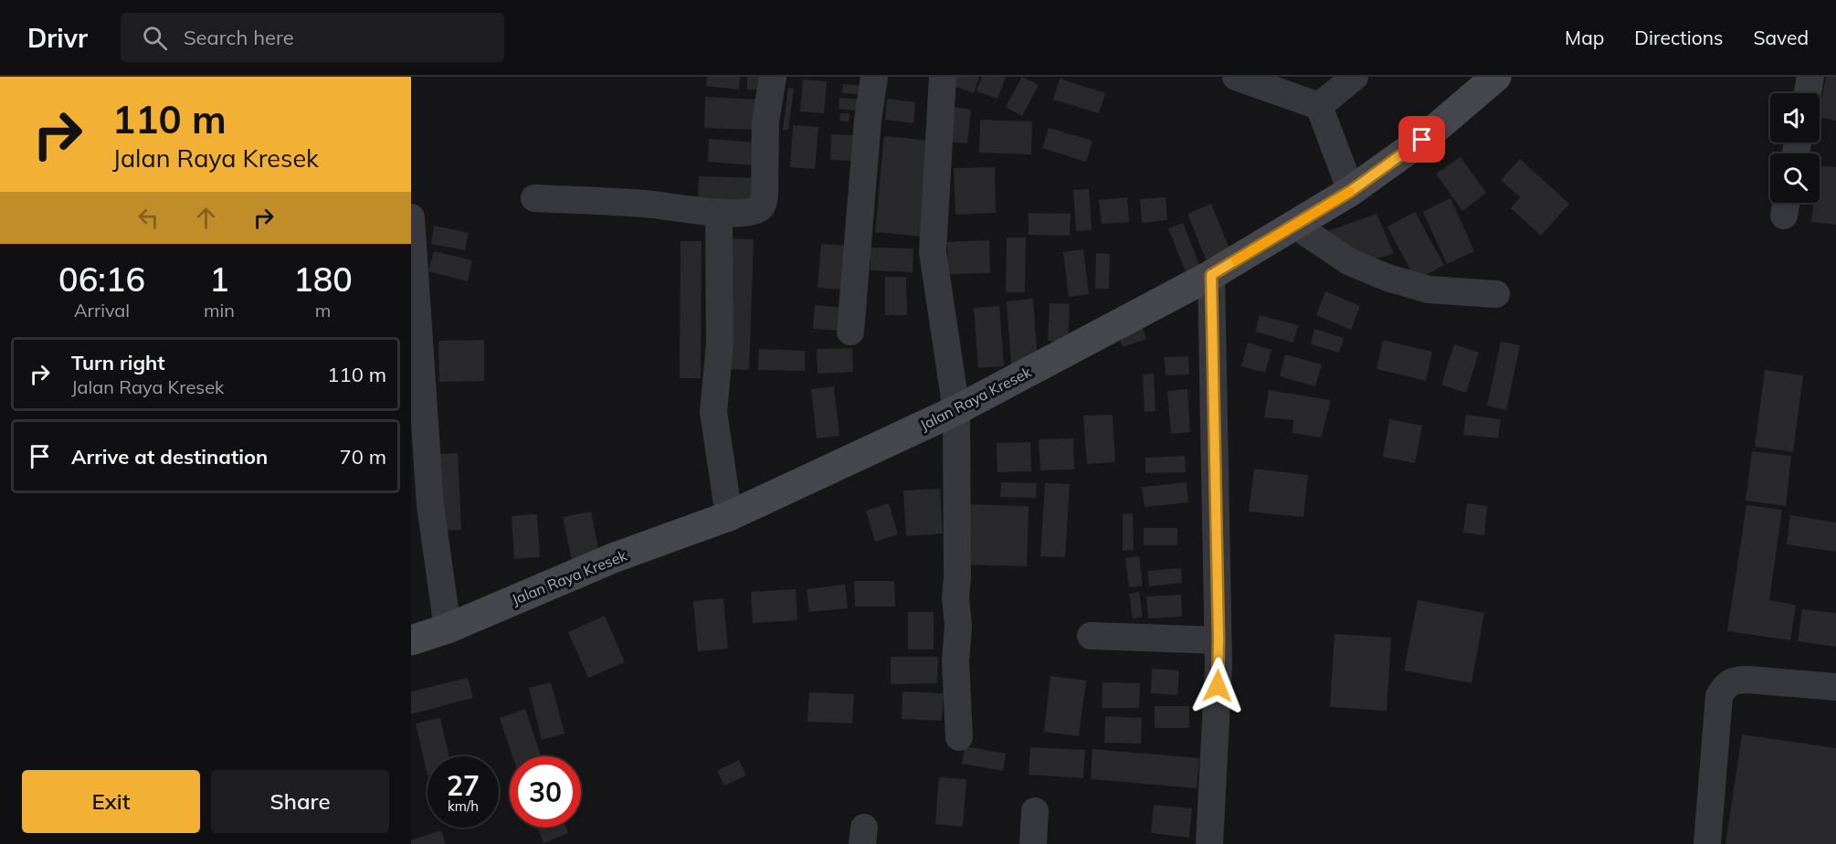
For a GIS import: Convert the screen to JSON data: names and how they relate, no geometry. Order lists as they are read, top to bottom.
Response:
{
  "streets": {
    "main road": ["Jalan Raya Kresek"]
  },
  "page": {
    "header": "Drivr",
    "search": "Search here",
    "nav": ["Map", "Directions", "Saved"],
    "turn": ["110 m", "Jalan Raya Kresek"],
    "eta": [
      "06:16",
      "Arrival",
      "1",
      "min",
      "180",
      "m"
    ],
    "list": [
      {
        "name": "Turn right",
        "note": "Jalan Raya Kresek",
        "value": "110 m"
      },
      {
        "name": "Arrive at destination",
        "value": "70 m"
      }
    ],
    "speed": "27 km/h",
    "limit": "30",
    "buttons": ["Exit", "Share"]
  }
}
